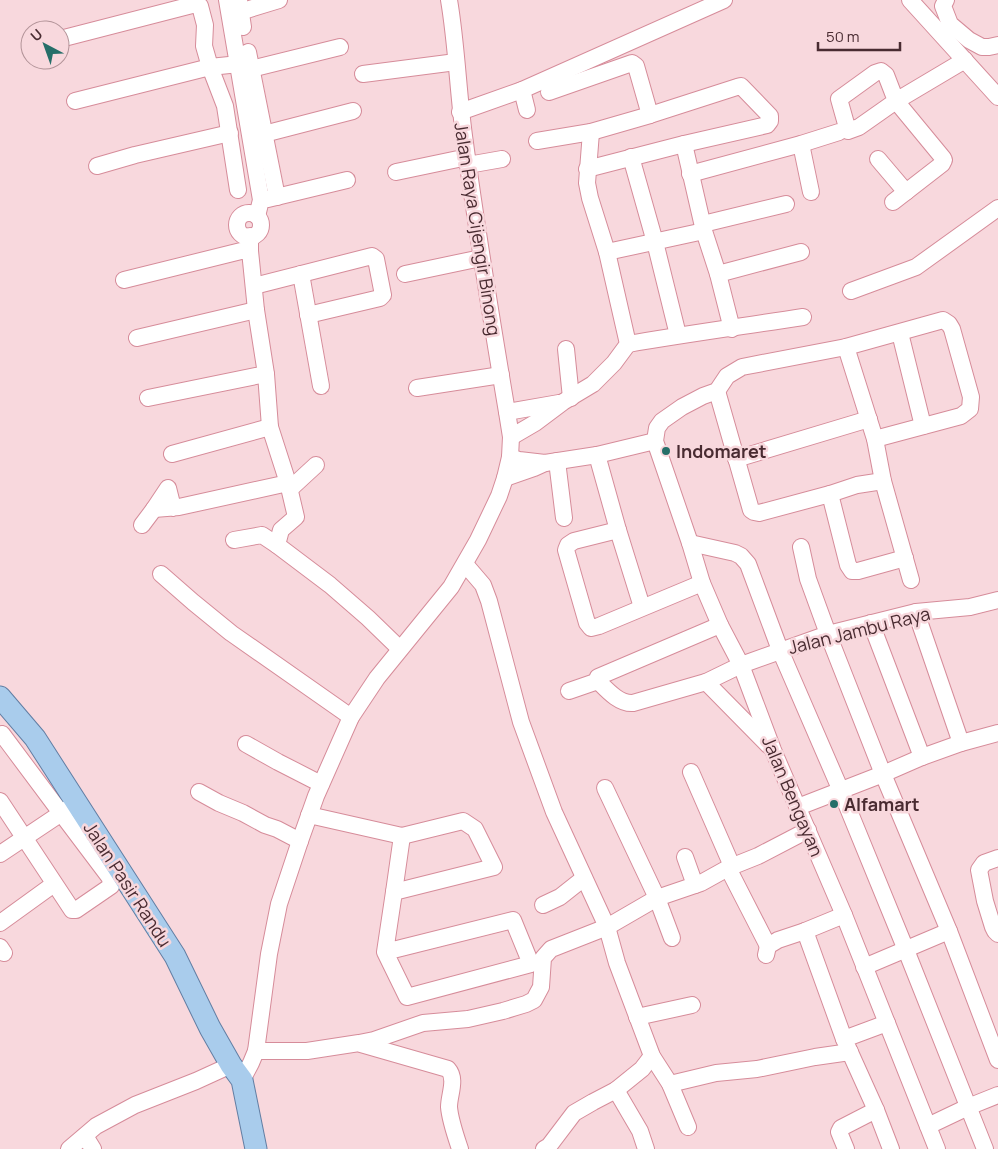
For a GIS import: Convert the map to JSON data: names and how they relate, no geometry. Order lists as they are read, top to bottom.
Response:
{
  "streets": {
    "main road": ["Jalan Pasir Randu"],
    "street": ["Jalan Raya Cijengir Binong", "Jalan Jambu Raya", "Jalan Bengayan"]
  },
  "crossings": [
    ["Jalan Raya Cijengir Binong", "Jalan Pasir Randu"],
    ["Jalan Jambu Raya", "Jalan Bengayan"]
  ],
  "places": ["Indomaret", "Alfamart"],
  "scale_bar": "50 m",
  "north": "top left"
}
